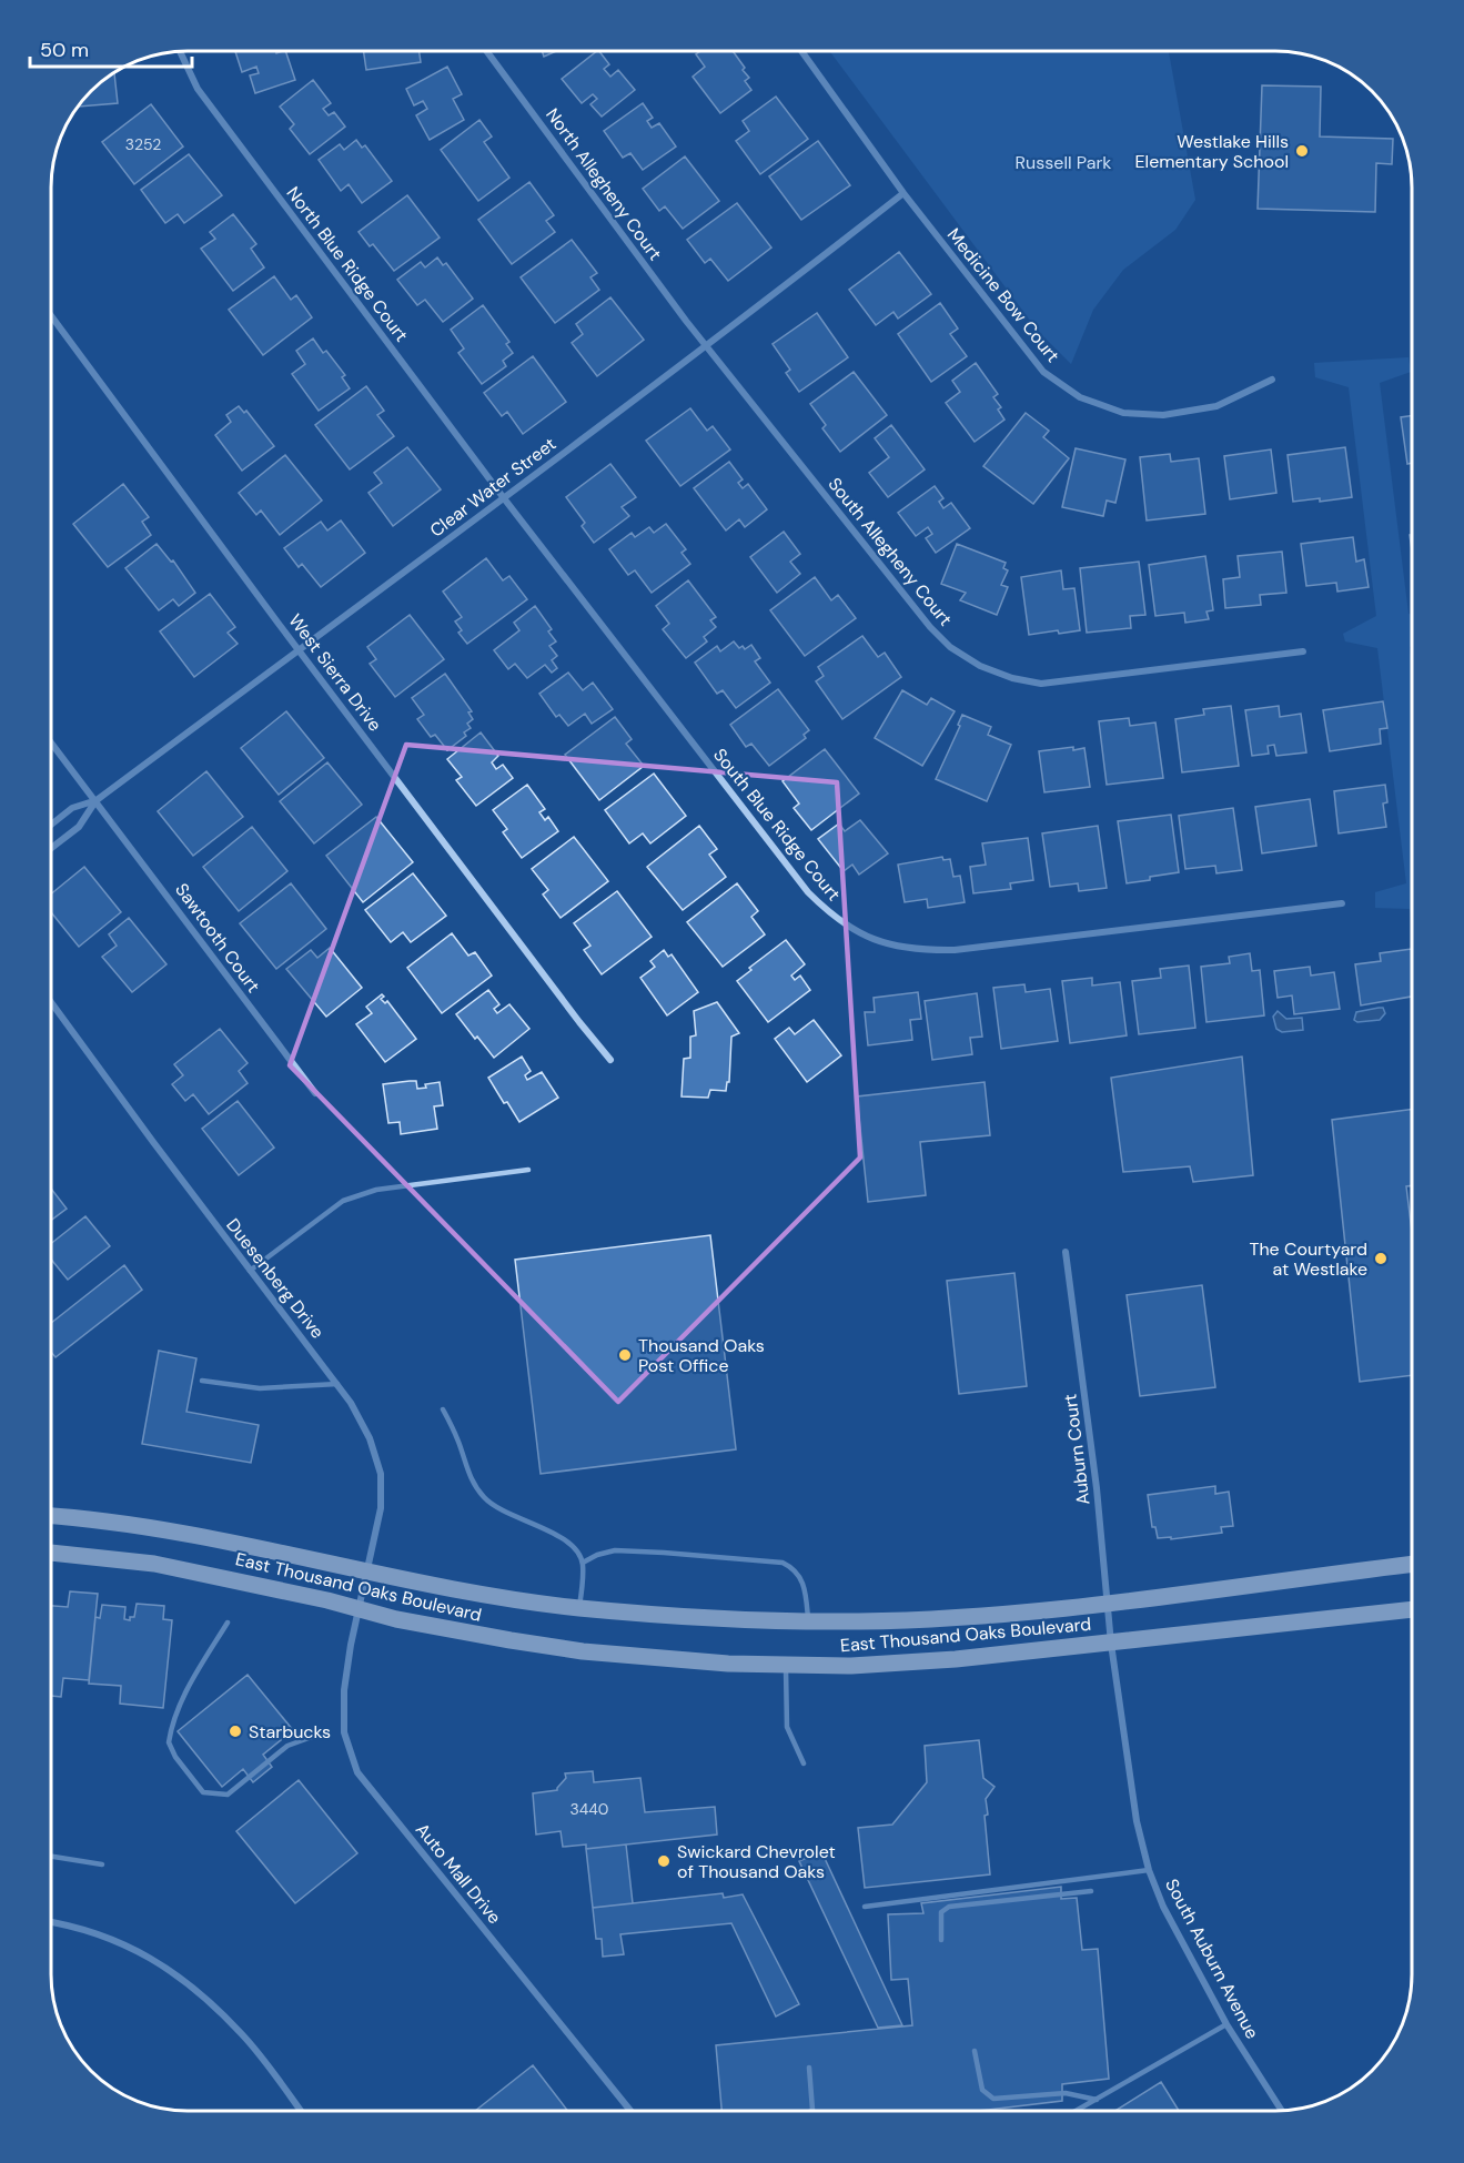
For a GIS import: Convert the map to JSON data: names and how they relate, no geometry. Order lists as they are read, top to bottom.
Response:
{
  "streets": {
    "main road": ["East Thousand Oaks Boulevard"],
    "street": [
      "North Allegheny Court",
      "North Blue Ridge Court",
      "Medicine Bow Court",
      "Clear Water Street",
      "South Allegheny Court",
      "West Sierra Drive",
      "South Blue Ridge Court",
      "Sawtooth Court",
      "Duesenberg Drive",
      "Auburn Court",
      "Auto Mall Drive",
      "South Auburn Avenue"
    ]
  },
  "crossings": [
    ["North Allegheny Court", "Clear Water Street"],
    ["North Allegheny Court", "South Allegheny Court"],
    ["North Blue Ridge Court", "Clear Water Street"],
    ["North Blue Ridge Court", "South Blue Ridge Court"],
    ["Medicine Bow Court", "Clear Water Street"],
    ["Clear Water Street", "South Allegheny Court"],
    ["Clear Water Street", "West Sierra Drive"],
    ["Clear Water Street", "South Blue Ridge Court"],
    ["Clear Water Street", "Sawtooth Court"],
    ["Duesenberg Drive", "East Thousand Oaks Boulevard"],
    ["Duesenberg Drive", "Auto Mall Drive"],
    ["Auburn Court", "East Thousand Oaks Boulevard"],
    ["Auburn Court", "South Auburn Avenue"],
    ["East Thousand Oaks Boulevard", "Auto Mall Drive"],
    ["East Thousand Oaks Boulevard", "South Auburn Avenue"]
  ],
  "parks": ["Russell Park"],
  "places": [
    "Westlake Hills Elementary School",
    "The Courtyard at Westlake",
    "Thousand Oaks Post Office",
    "Starbucks",
    "Swickard Chevrolet of Thousand Oaks"
  ],
  "house_numbers": ["3252", "3440"],
  "scale_bar": "50 m"
}
